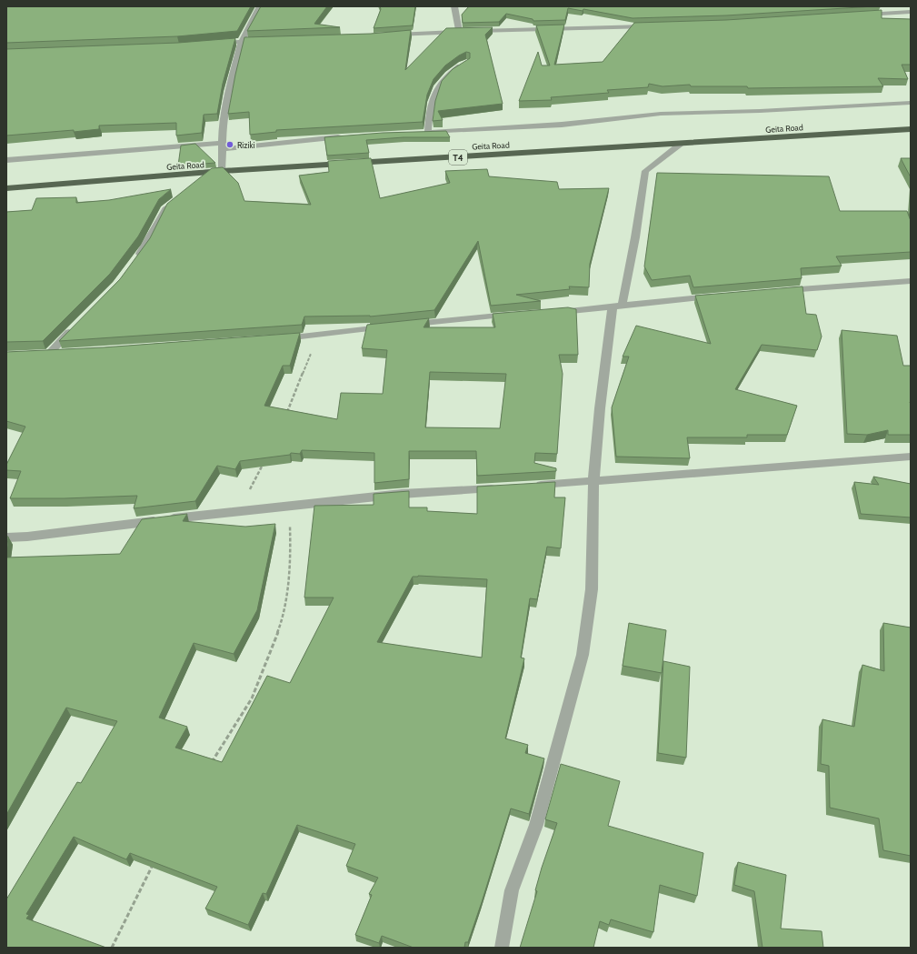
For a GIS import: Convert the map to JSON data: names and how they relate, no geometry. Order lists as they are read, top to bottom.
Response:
{
  "streets": {
    "highway": ["Geita Road", "T4"]
  },
  "places": ["Riziki"]
}
